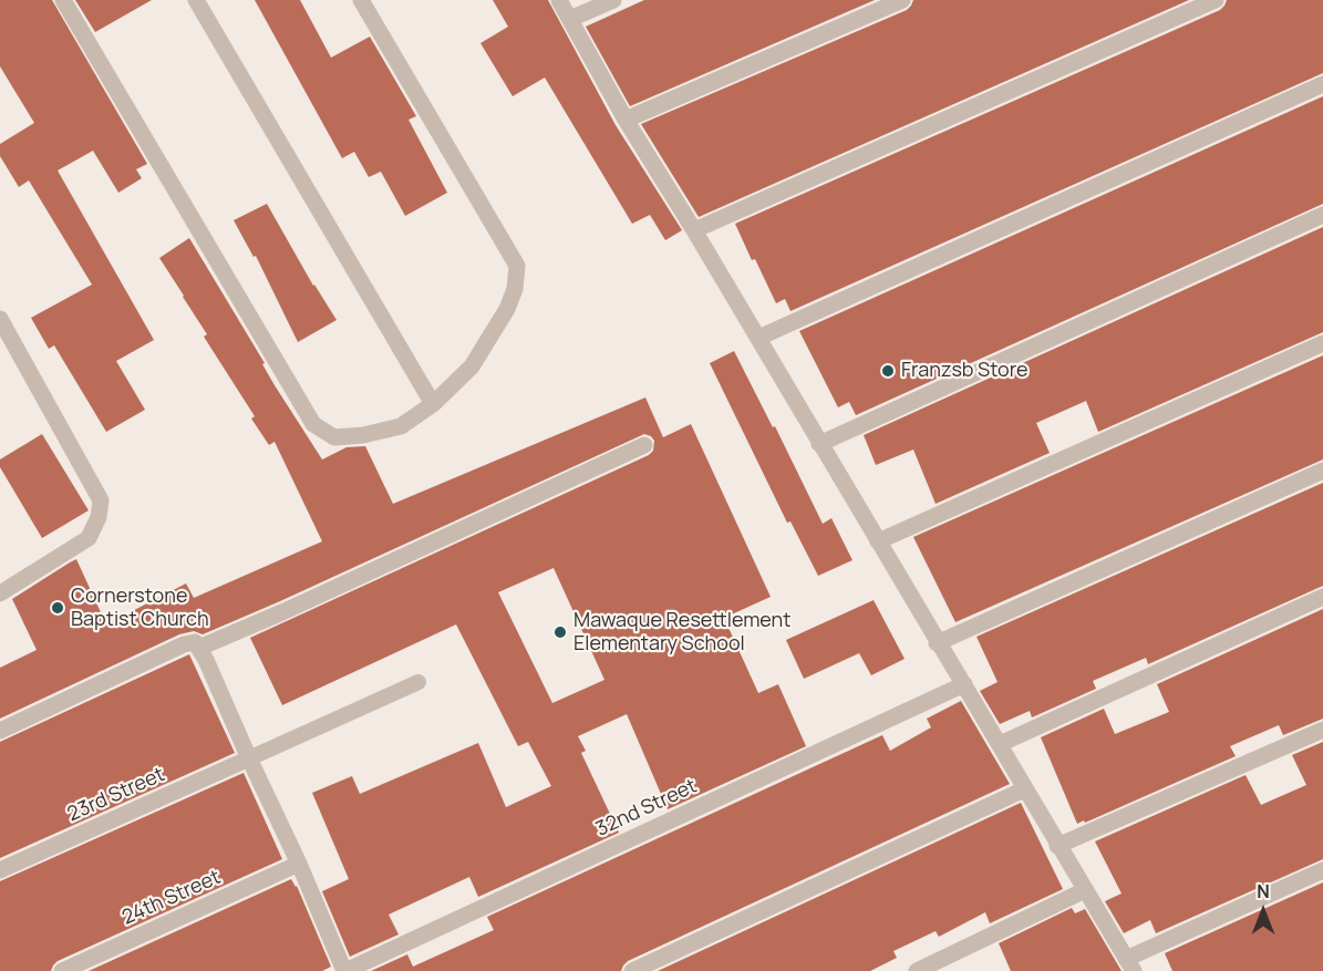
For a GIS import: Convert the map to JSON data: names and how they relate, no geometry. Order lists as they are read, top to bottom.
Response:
{
  "streets": {
    "street": ["23rd Street", "32nd Street", "24th Street"]
  },
  "places": ["Franzsb Store", "Cornerstone Baptist Church", "Mawaque Resettlement Elementary School"],
  "north": "top"
}
